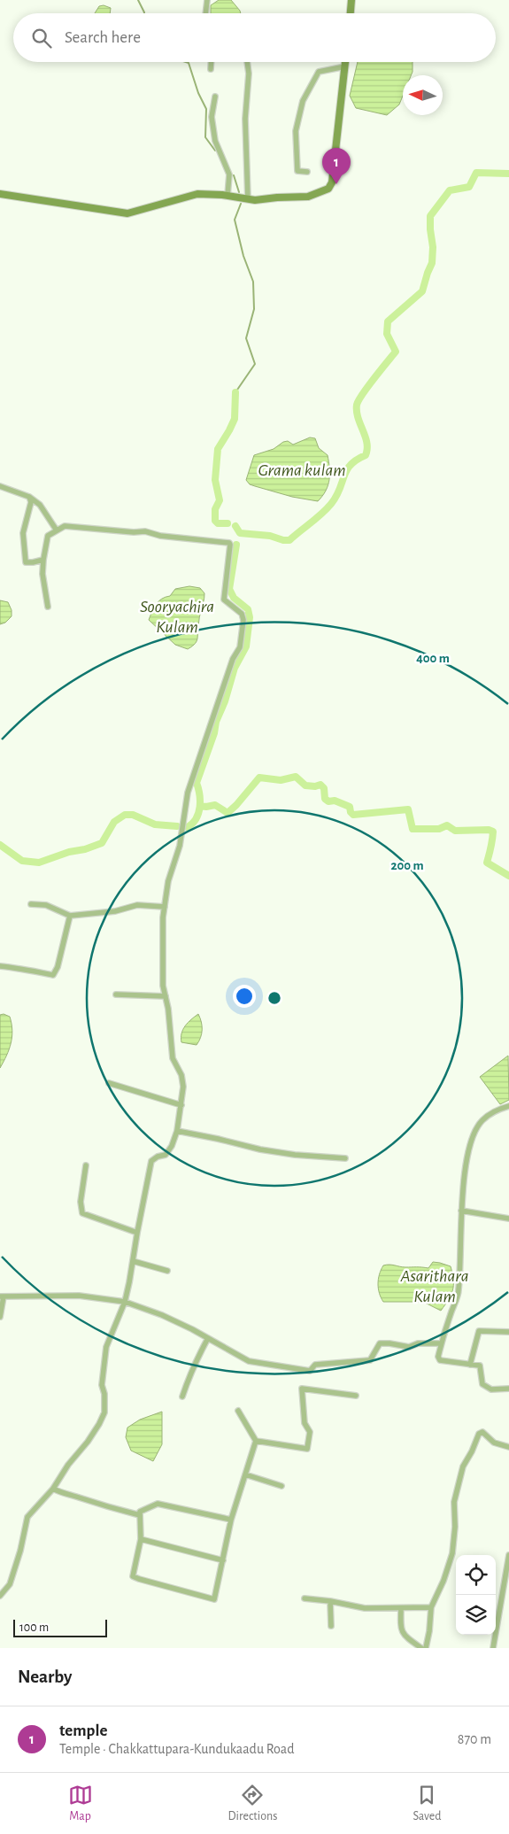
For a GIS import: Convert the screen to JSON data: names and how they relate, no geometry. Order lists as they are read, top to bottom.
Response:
{
  "water": ["Grama kulam", "Sooryachira Kulam", "Asarithara Kulam"],
  "scale_bar": "100 m",
  "north": "left",
  "page": {
    "search": "Search here",
    "pins": "1",
    "scale": "100 m",
    "heading": "Nearby",
    "list": [
      {
        "mark": "1",
        "name": "temple",
        "note": "Temple · Chakkattupara-Kundukaadu Road",
        "value": "870 m"
      }
    ],
    "nav": ["Map", "Directions", "Saved"]
  },
  "rings": ["400 m", "200 m"]
}
